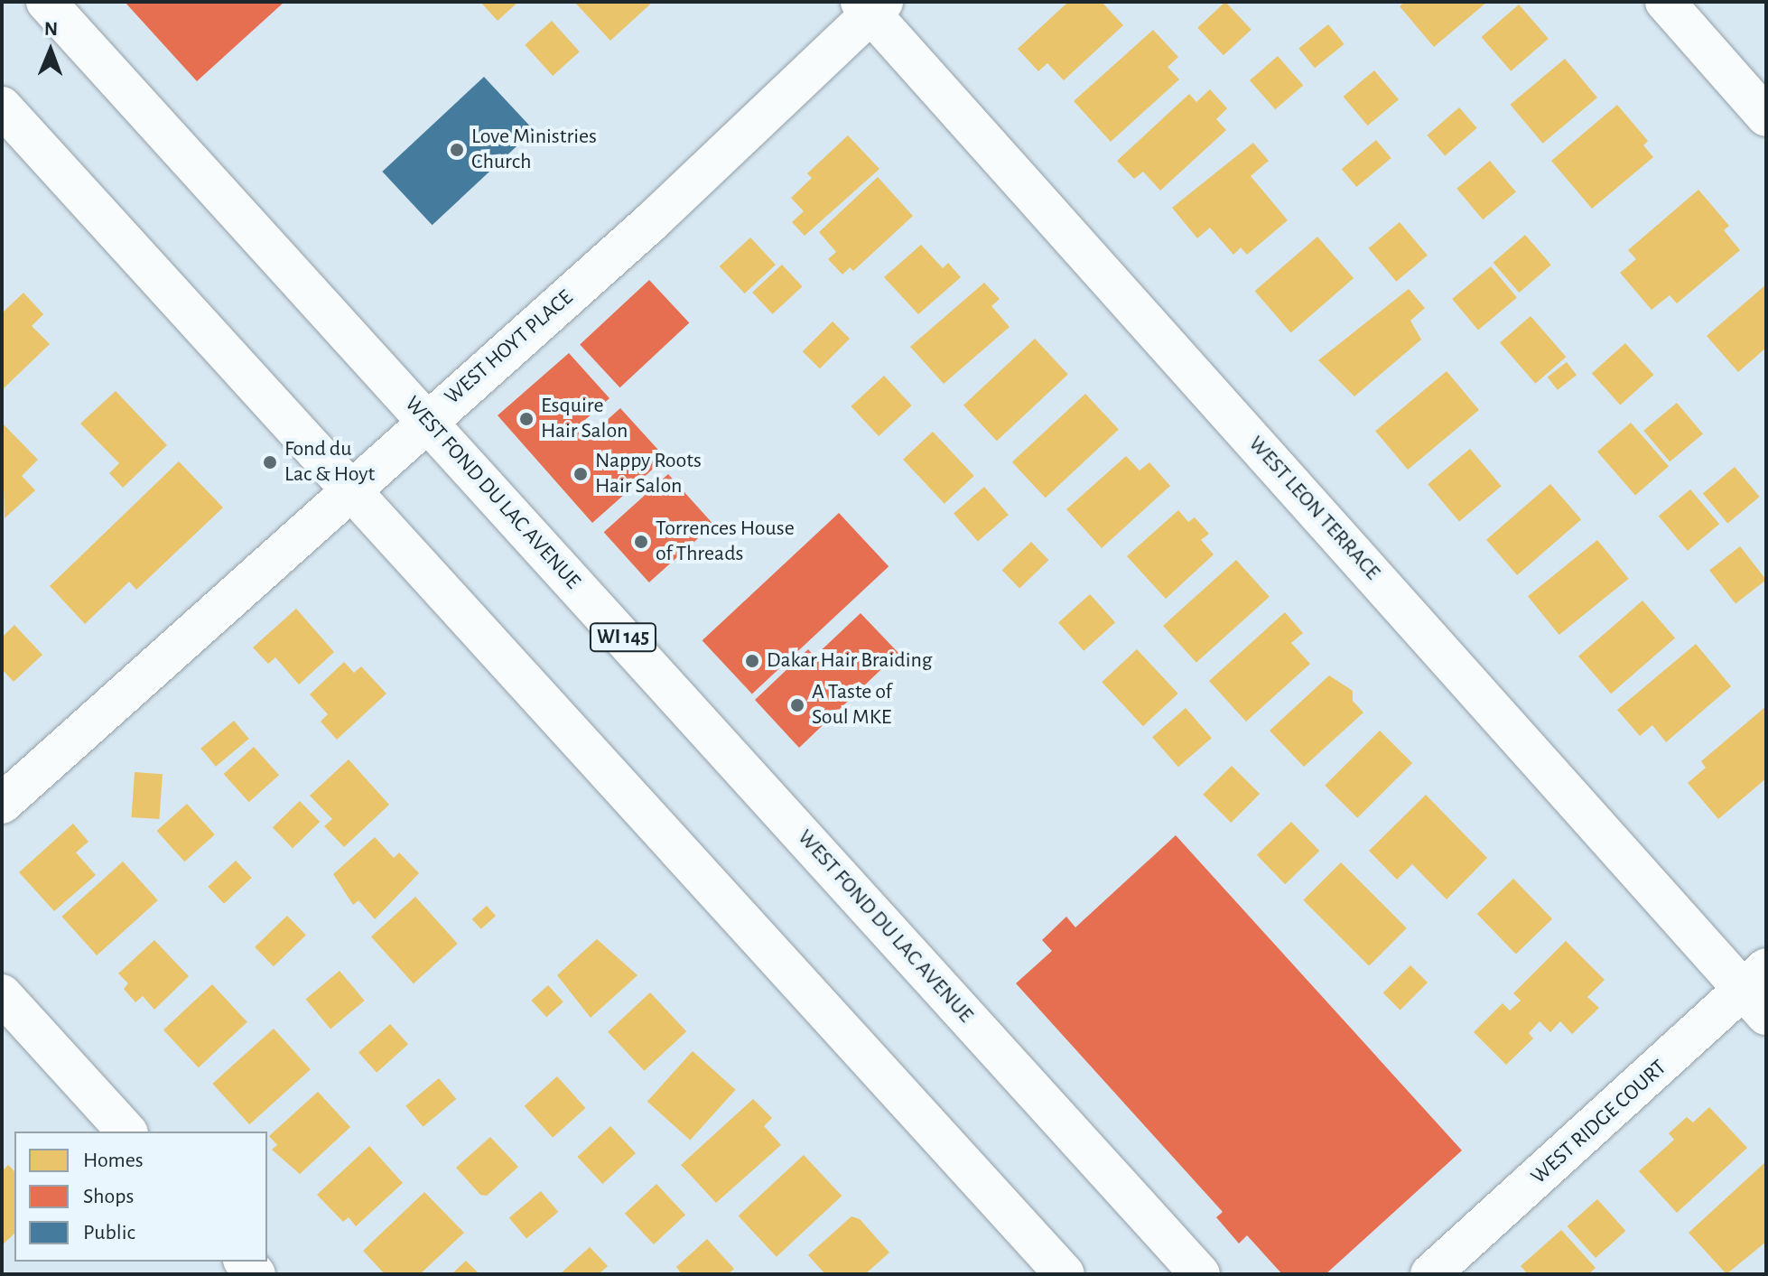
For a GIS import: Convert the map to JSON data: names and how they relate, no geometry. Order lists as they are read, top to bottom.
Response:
{
  "streets": {
    "main road": [
      "WEST HOYT PLACE",
      "WEST FOND DU LAC AVENUE",
      "WEST LEON TERRACE",
      "WI 145",
      "WEST RIDGE COURT"
    ]
  },
  "crossings": [
    ["WEST HOYT PLACE", "WEST FOND DU LAC AVENUE"],
    ["WEST HOYT PLACE", "WEST LEON TERRACE"],
    ["WEST LEON TERRACE", "WEST RIDGE COURT"]
  ],
  "places": [
    "Love Ministries Church",
    "Esquire Hair Salon",
    "Fond du Lac & Hoyt",
    "Nappy Roots Hair Salon",
    "Torrences House of Threads",
    "Dakar Hair Braiding",
    "A Taste of Soul MKE"
  ],
  "legend": ["Homes", "Shops", "Public"],
  "north": "top"
}
